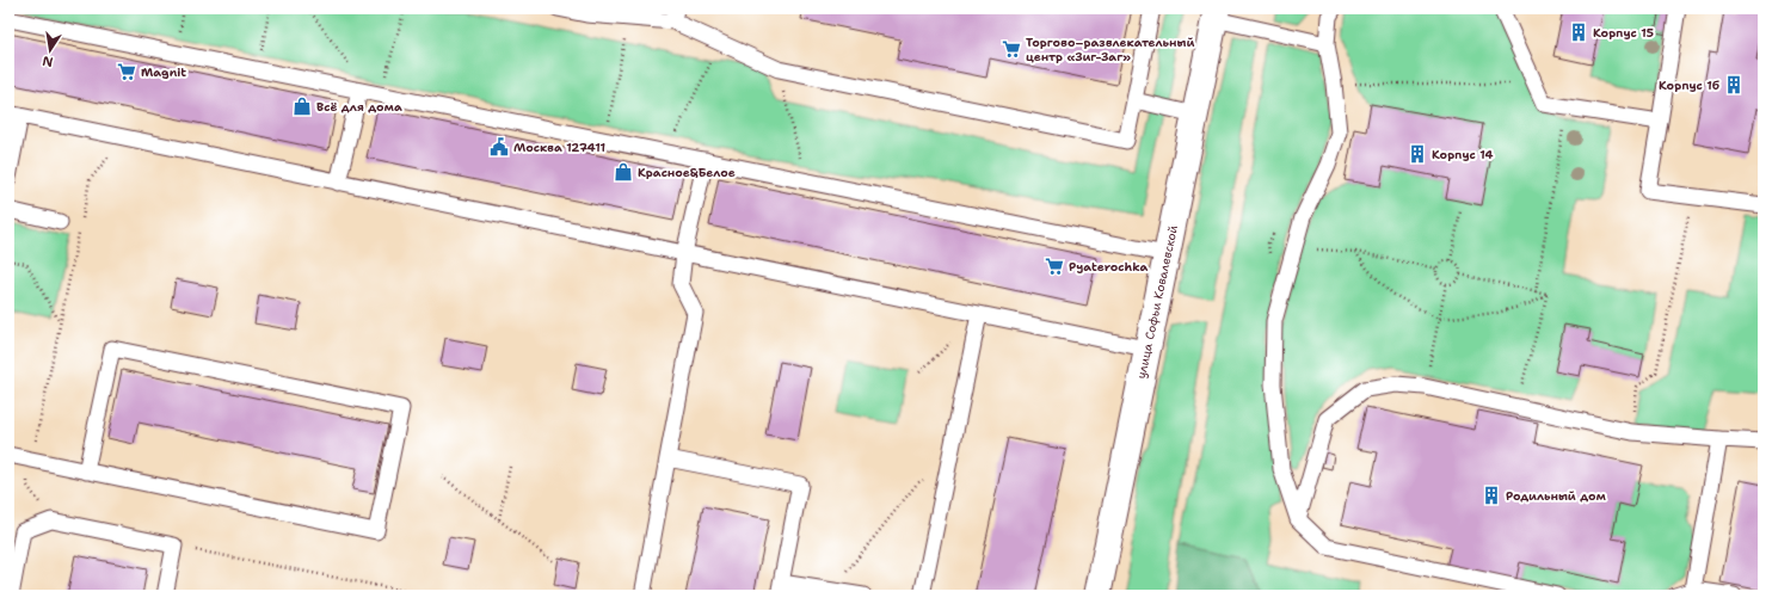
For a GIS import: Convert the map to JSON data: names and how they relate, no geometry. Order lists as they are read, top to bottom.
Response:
{
  "streets": {
    "street": ["улица Софьи Ковалевской"]
  },
  "places": {
    "building": [
      "Корпус 15",
      "Корпус 1б",
      "Корпус 14",
      "Родильный дом"
    ],
    "supermarket": ["Торгово–развлекательный центр «Зиг-Заг»", "Magnit", "Pyaterochka"],
    "shop": ["Всё для дома", "Красное&Белое"],
    "public building": ["Москва 127411"]
  },
  "north": "bottom"
}
